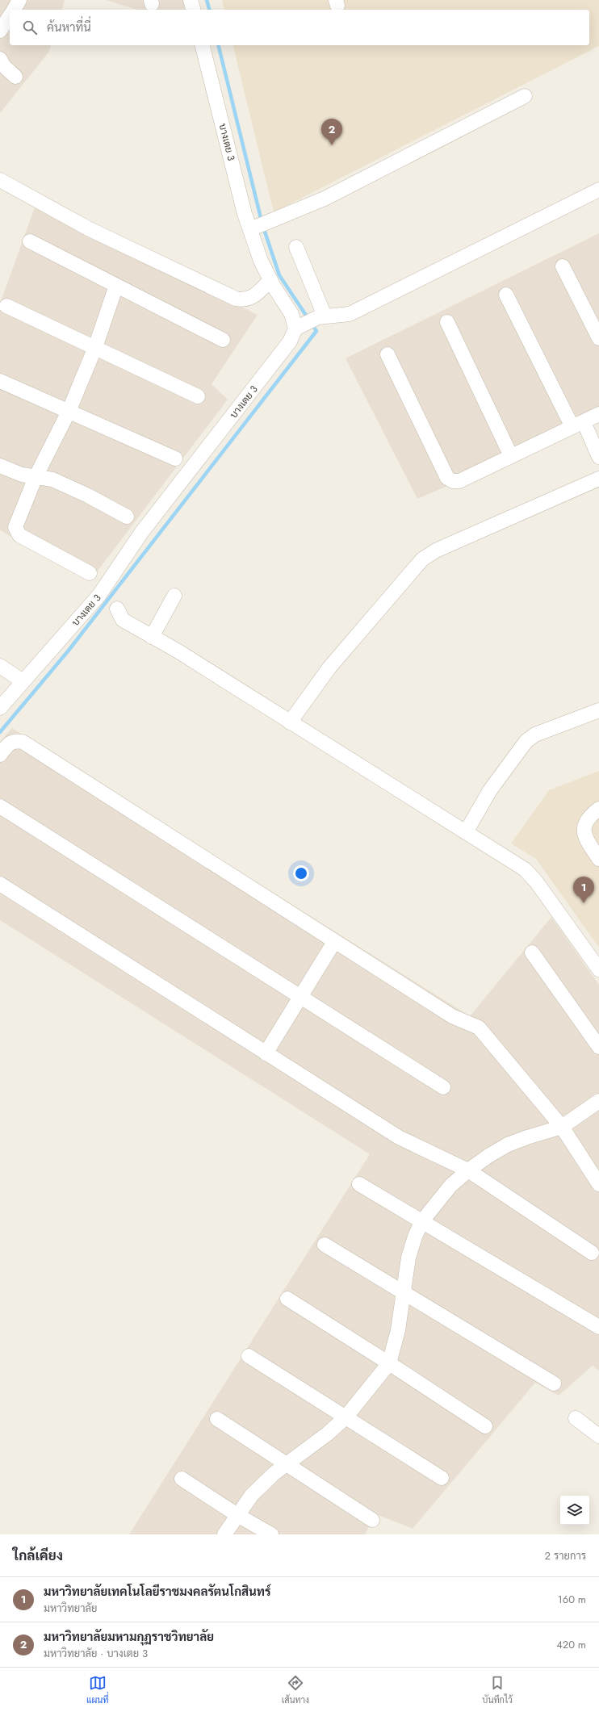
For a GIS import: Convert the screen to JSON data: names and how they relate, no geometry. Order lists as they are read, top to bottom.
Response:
{
  "streets": {
    "street": ["บางเตย 3"]
  },
  "page": {
    "search": "ค้นหาที่นี่",
    "pins": ["2", "1"],
    "heading": ["ใกล้เคียง", "2 รายการ"],
    "list": [
      {
        "mark": "1",
        "name": "มหาวิทยาลัยเทคโนโลยีราชมงคลรัตนโกสินทร์",
        "note": "มหาวิทยาลัย",
        "value": "160 m"
      },
      {
        "mark": "2",
        "name": "มหาวิทยาลัยมหามกุฏราชวิทยาลัย",
        "note": "มหาวิทยาลัย · บางเตย 3",
        "value": "420 m"
      }
    ],
    "nav": ["แผนที่", "เส้นทาง", "บันทึกไว้"]
  }
}
